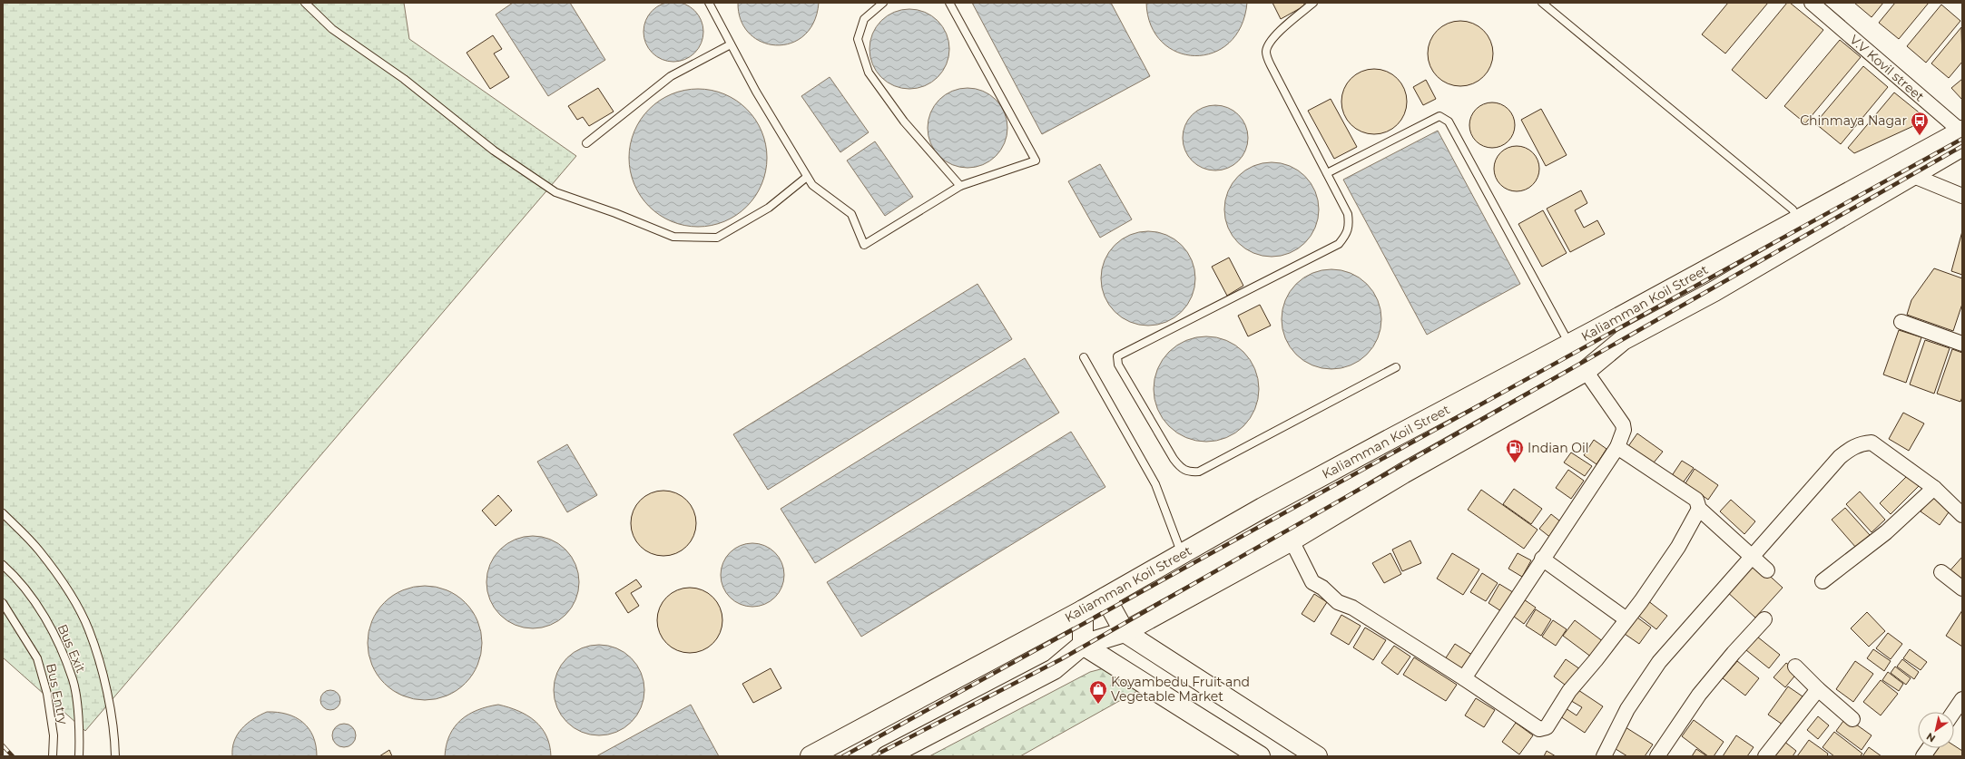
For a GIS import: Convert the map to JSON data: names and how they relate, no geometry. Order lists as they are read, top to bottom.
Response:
{
  "streets": {
    "main road": ["Kaliamman Koil Street"],
    "street": ["V.V Kovil street"],
    "lane": ["Bus Exit", "Bus Entry"]
  },
  "crossings": [
    ["V.V Kovil street", "Kaliamman Koil Street"]
  ],
  "places": {
    "bus stop": ["Chinmaya Nagar"],
    "fuel station": ["Indian Oil"],
    "shop": ["Koyambedu Fruit and Vegetable Market"]
  },
  "north": "bottom left"
}
